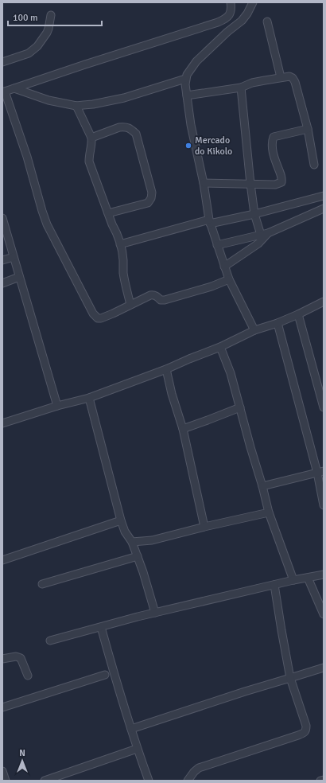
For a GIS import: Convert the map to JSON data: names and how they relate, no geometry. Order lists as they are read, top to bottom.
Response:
{
  "places": ["Mercado do Kikolo"],
  "scale_bar": "100 m",
  "north": "top"
}
